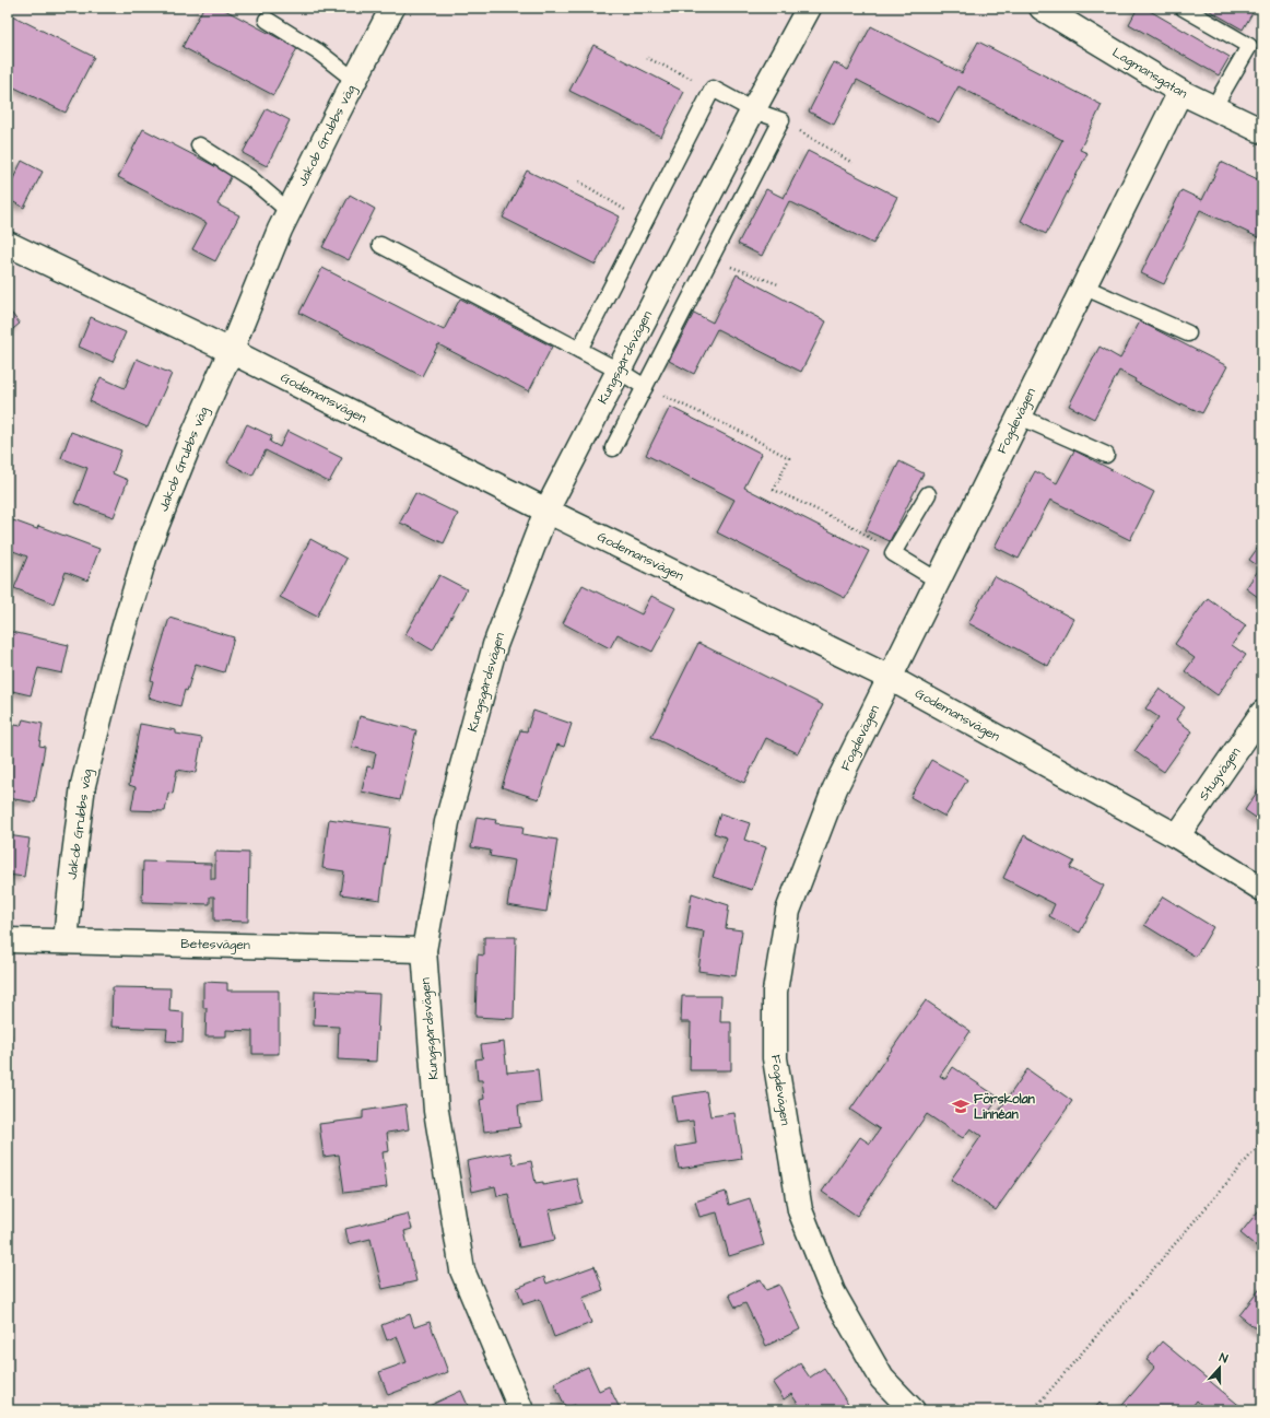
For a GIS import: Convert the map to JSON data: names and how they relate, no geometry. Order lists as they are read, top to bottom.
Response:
{
  "streets": {
    "street": [
      "Lagmansgatan",
      "Jakob Grubbs väg",
      "Kungsgårdsvägen",
      "Godemansvägen",
      "Fogdevägen",
      "Stugvägen",
      "Betesvägen"
    ]
  },
  "crossings": [
    ["Lagmansgatan", "Fogdevägen"],
    ["Jakob Grubbs väg", "Godemansvägen"],
    ["Jakob Grubbs väg", "Betesvägen"],
    ["Kungsgårdsvägen", "Godemansvägen"],
    ["Kungsgårdsvägen", "Betesvägen"],
    ["Godemansvägen", "Fogdevägen"],
    ["Godemansvägen", "Stugvägen"]
  ],
  "places": {
    "school or university": ["Förskolan Linnéan"]
  },
  "north": "top"
}
